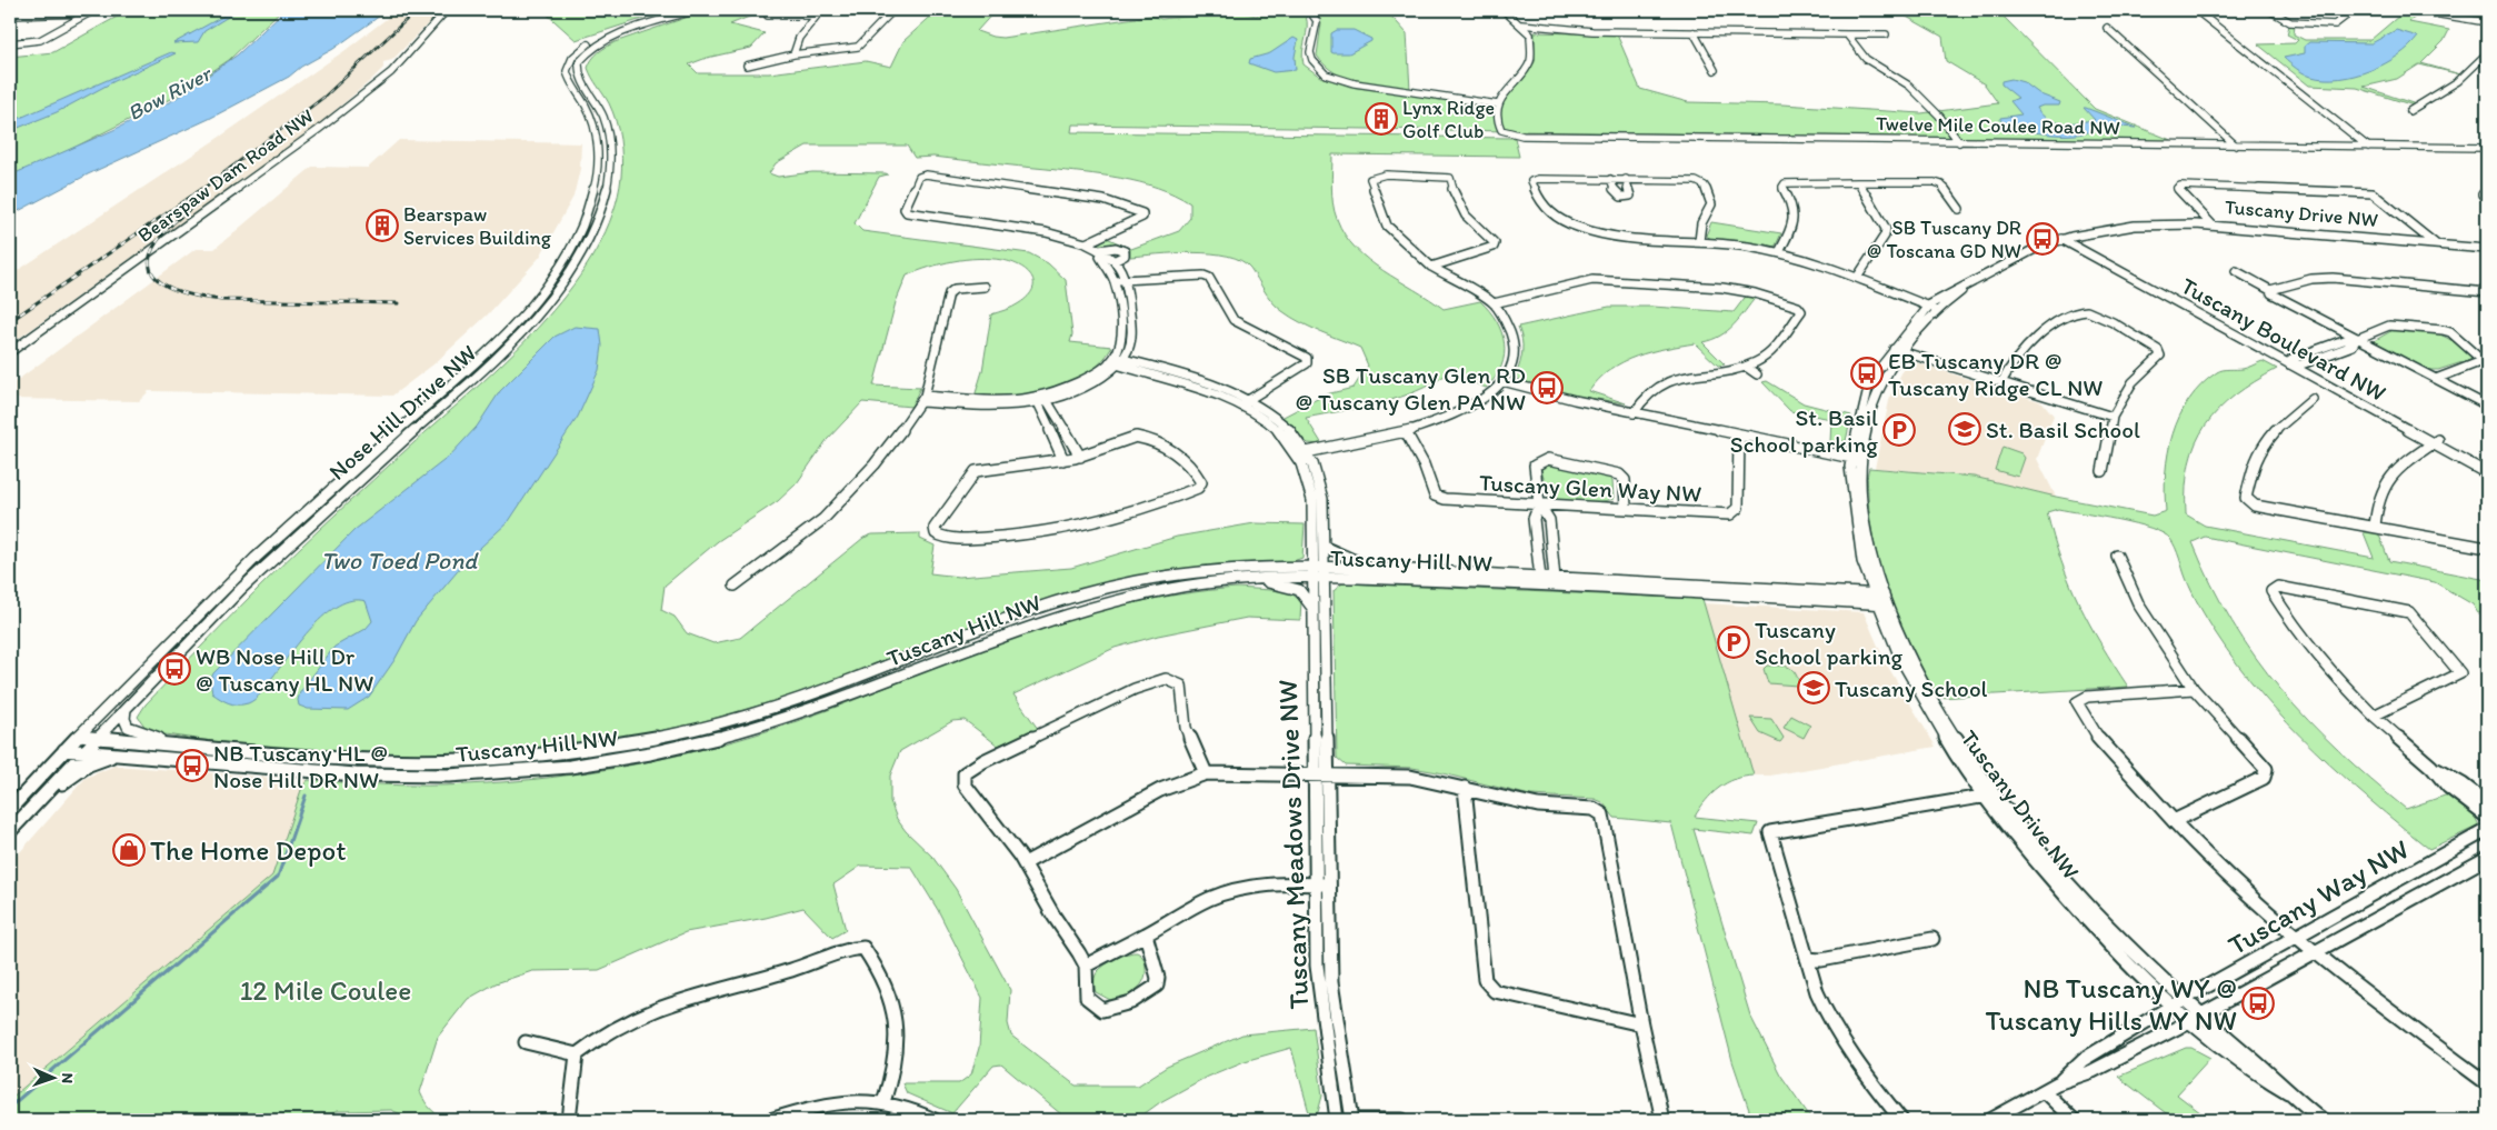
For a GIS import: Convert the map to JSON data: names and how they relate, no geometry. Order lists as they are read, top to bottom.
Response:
{
  "streets": {
    "street": [
      "Twelve Mile Coulee Road NW",
      "Bearspaw Dam Road NW",
      "Tuscany Drive NW",
      "Tuscany Boulevard NW",
      "Nose Hill Drive NW",
      "Tuscany Glen Way NW",
      "Tuscany Hill NW",
      "Tuscany Meadows Drive NW",
      "Tuscany Way NW"
    ]
  },
  "crossings": [
    ["Tuscany Drive NW", "Tuscany Boulevard NW"],
    ["Tuscany Drive NW", "Tuscany Hill NW"],
    ["Tuscany Drive NW", "Tuscany Way NW"],
    ["Nose Hill Drive NW", "Tuscany Hill NW"],
    ["Tuscany Hill NW", "Tuscany Meadows Drive NW"]
  ],
  "water": ["Bow River", "Two Toed Pond"],
  "parks": ["12 Mile Coulee"],
  "places": {
    "building": ["Lynx Ridge Golf Club", "Bearspaw Services Building"],
    "bus stop": [
      "SB Tuscany DR @ Toscana GD NW",
      "EB Tuscany DR @ Tuscany Ridge CL NW",
      "SB Tuscany Glen RD @ Tuscany Glen PA NW",
      "WB Nose Hill Dr @ Tuscany HL NW",
      "NB Tuscany HL @ Nose Hill DR NW",
      "NB Tuscany WY @ Tuscany Hills WY NW"
    ],
    "school or university": ["St. Basil School", "Tuscany School"],
    "parking": ["St. Basil School parking", "Tuscany School parking"],
    "shop": ["The Home Depot"]
  },
  "north": "right"
}
